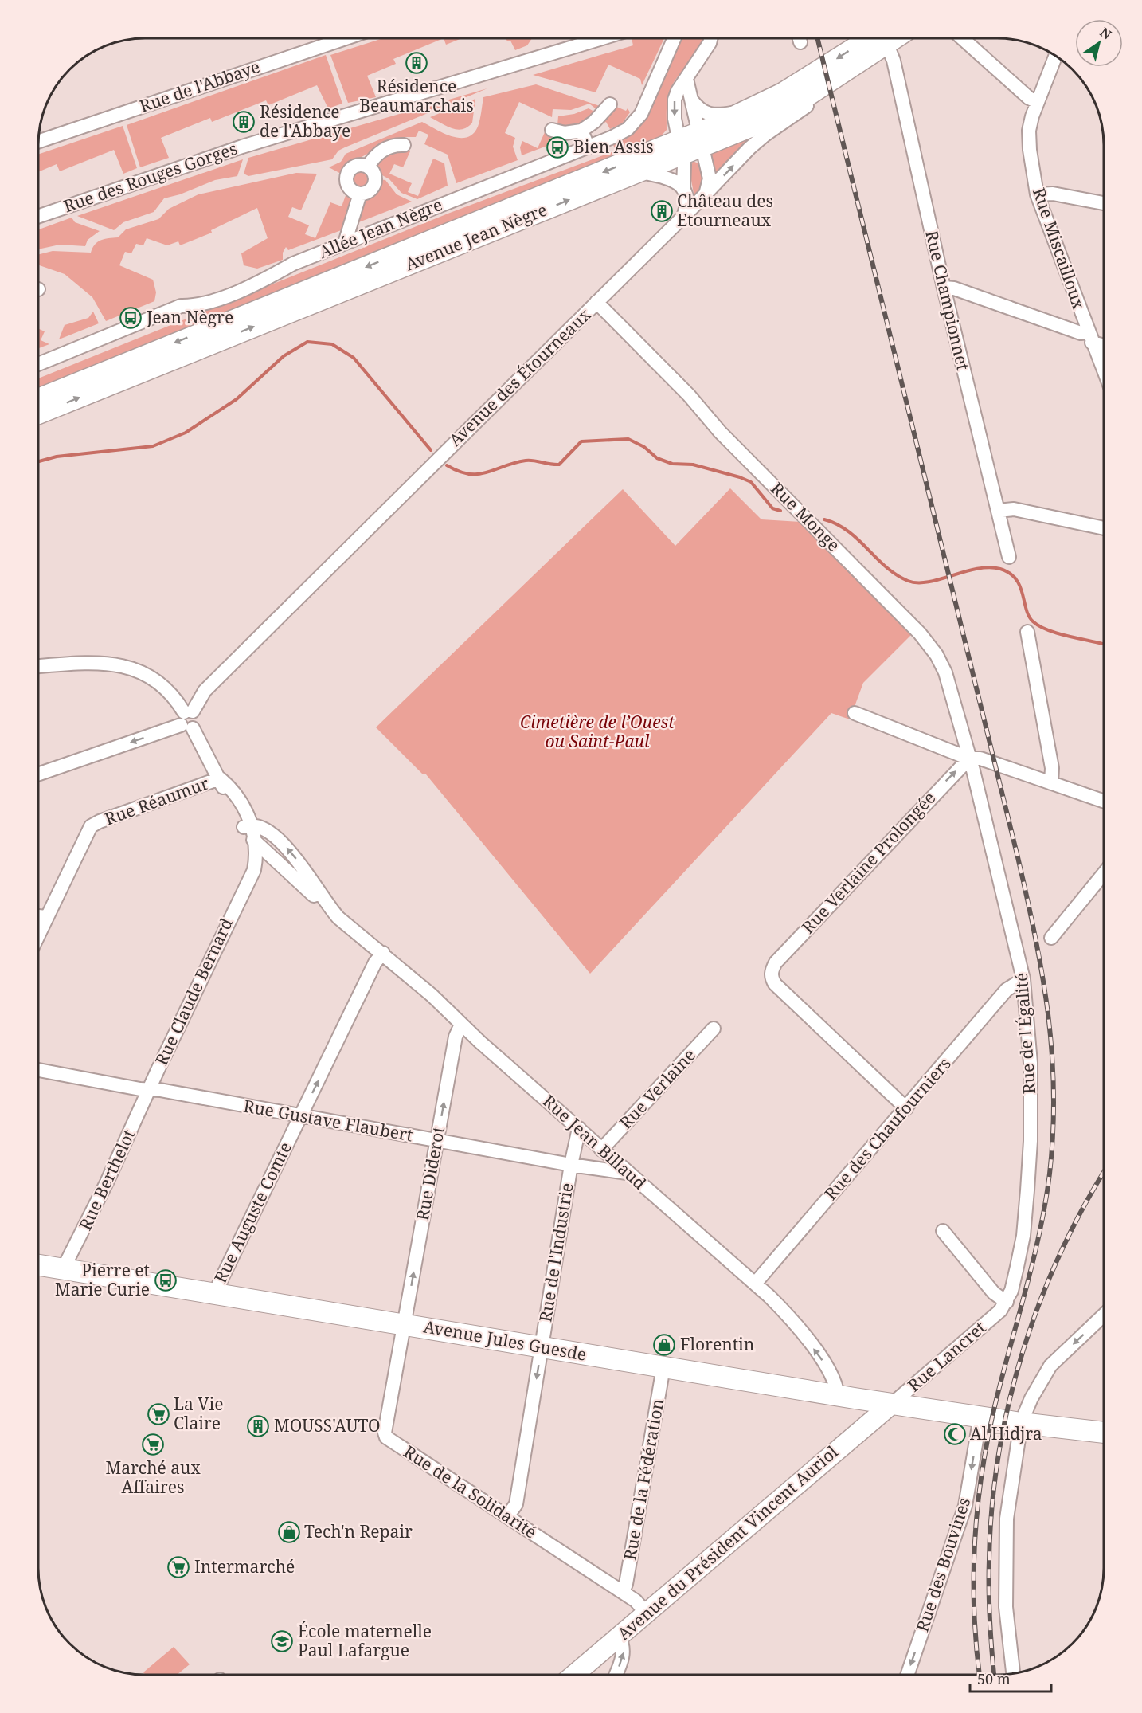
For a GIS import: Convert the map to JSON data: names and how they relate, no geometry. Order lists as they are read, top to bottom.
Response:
{
  "streets": {
    "main road": ["Avenue Jean Nègre", "Avenue Jules Guesde", "Avenue du Président Vincent Auriol"],
    "street": [
      "Rue de l'Abbaye",
      "Rue des Rouges Gorges",
      "Allée Jean Nègre",
      "Rue Miscailloux",
      "Rue Championnet",
      "Avenue des Étourneaux",
      "Rue Monge",
      "Rue Réaumur",
      "Rue Verlaine Prolongée",
      "Rue Claude Bernard",
      "Rue de l'Égalité",
      "Rue Verlaine",
      "Rue Gustave Flaubert",
      "Rue des Chaufourniers",
      "Rue Jean Billaud",
      "Rue Diderot",
      "Rue Berthelot",
      "Rue Auguste Comte",
      "Rue de l'Industrie",
      "Rue Lancret",
      "Rue de la Fédération",
      "Rue de la Solidarité",
      "Rue des Bouvines"
    ]
  },
  "crossings": [
    ["Avenue Jean Nègre", "Avenue des Étourneaux"],
    ["Avenue des Étourneaux", "Rue Monge"],
    ["Rue Monge", "Rue Verlaine Prolongée"],
    ["Rue Monge", "Rue de l'Égalité"],
    ["Rue Verlaine Prolongée", "Rue de l'Égalité"],
    ["Rue Verlaine Prolongée", "Rue des Chaufourniers"],
    ["Rue Claude Bernard", "Rue Gustave Flaubert"],
    ["Rue Claude Bernard", "Rue Berthelot"],
    ["Rue de l'Égalité", "Rue des Chaufourniers"],
    ["Rue de l'Égalité", "Rue Lancret"],
    ["Rue Verlaine", "Rue Jean Billaud"],
    ["Rue Gustave Flaubert", "Rue Jean Billaud"],
    ["Rue Gustave Flaubert", "Rue Diderot"],
    ["Rue Gustave Flaubert", "Rue Berthelot"],
    ["Rue Gustave Flaubert", "Rue Auguste Comte"],
    ["Rue Gustave Flaubert", "Rue de l'Industrie"],
    ["Rue des Chaufourniers", "Rue Jean Billaud"],
    ["Rue Jean Billaud", "Rue Diderot"],
    ["Rue Jean Billaud", "Rue Auguste Comte"],
    ["Rue Jean Billaud", "Rue de l'Industrie"],
    ["Rue Jean Billaud", "Avenue Jules Guesde"],
    ["Rue Diderot", "Avenue Jules Guesde"],
    ["Rue Diderot", "Rue de la Solidarité"],
    ["Rue Berthelot", "Avenue Jules Guesde"],
    ["Rue Auguste Comte", "Avenue Jules Guesde"],
    ["Rue de l'Industrie", "Avenue Jules Guesde"],
    ["Rue de l'Industrie", "Rue de la Solidarité"],
    ["Avenue Jules Guesde", "Rue Lancret"],
    ["Avenue Jules Guesde", "Rue de la Fédération"],
    ["Avenue Jules Guesde", "Rue de la Solidarité"],
    ["Avenue Jules Guesde", "Avenue du Président Vincent Auriol"],
    ["Avenue Jules Guesde", "Rue des Bouvines"],
    ["Rue Lancret", "Avenue du Président Vincent Auriol"],
    ["Rue de la Fédération", "Rue de la Solidarité"],
    ["Rue de la Solidarité", "Avenue du Président Vincent Auriol"]
  ],
  "one_way": ["Rue Diderot", "Rue Auguste Comte", "Rue de l'Industrie"],
  "parks": ["Cimetière de l’Ouest ou Saint-Paul"],
  "places": {
    "building": [
      "Résidence Beaumarchais",
      "Résidence de l'Abbaye",
      "Château des Etourneaux",
      "MOUSS'AUTO"
    ],
    "bus stop": ["Bien Assis", "Jean Nègre", "Pierre et Marie Curie"],
    "shop": ["Florentin", "Tech'n Repair"],
    "supermarket": ["La Vie Claire", "Marché aux Affaires", "Intermarché"],
    "mosque": ["Al Hidjra"],
    "school or university": ["École maternelle Paul Lafargue"]
  },
  "scale_bar": "50 m",
  "north": "top right"
}
